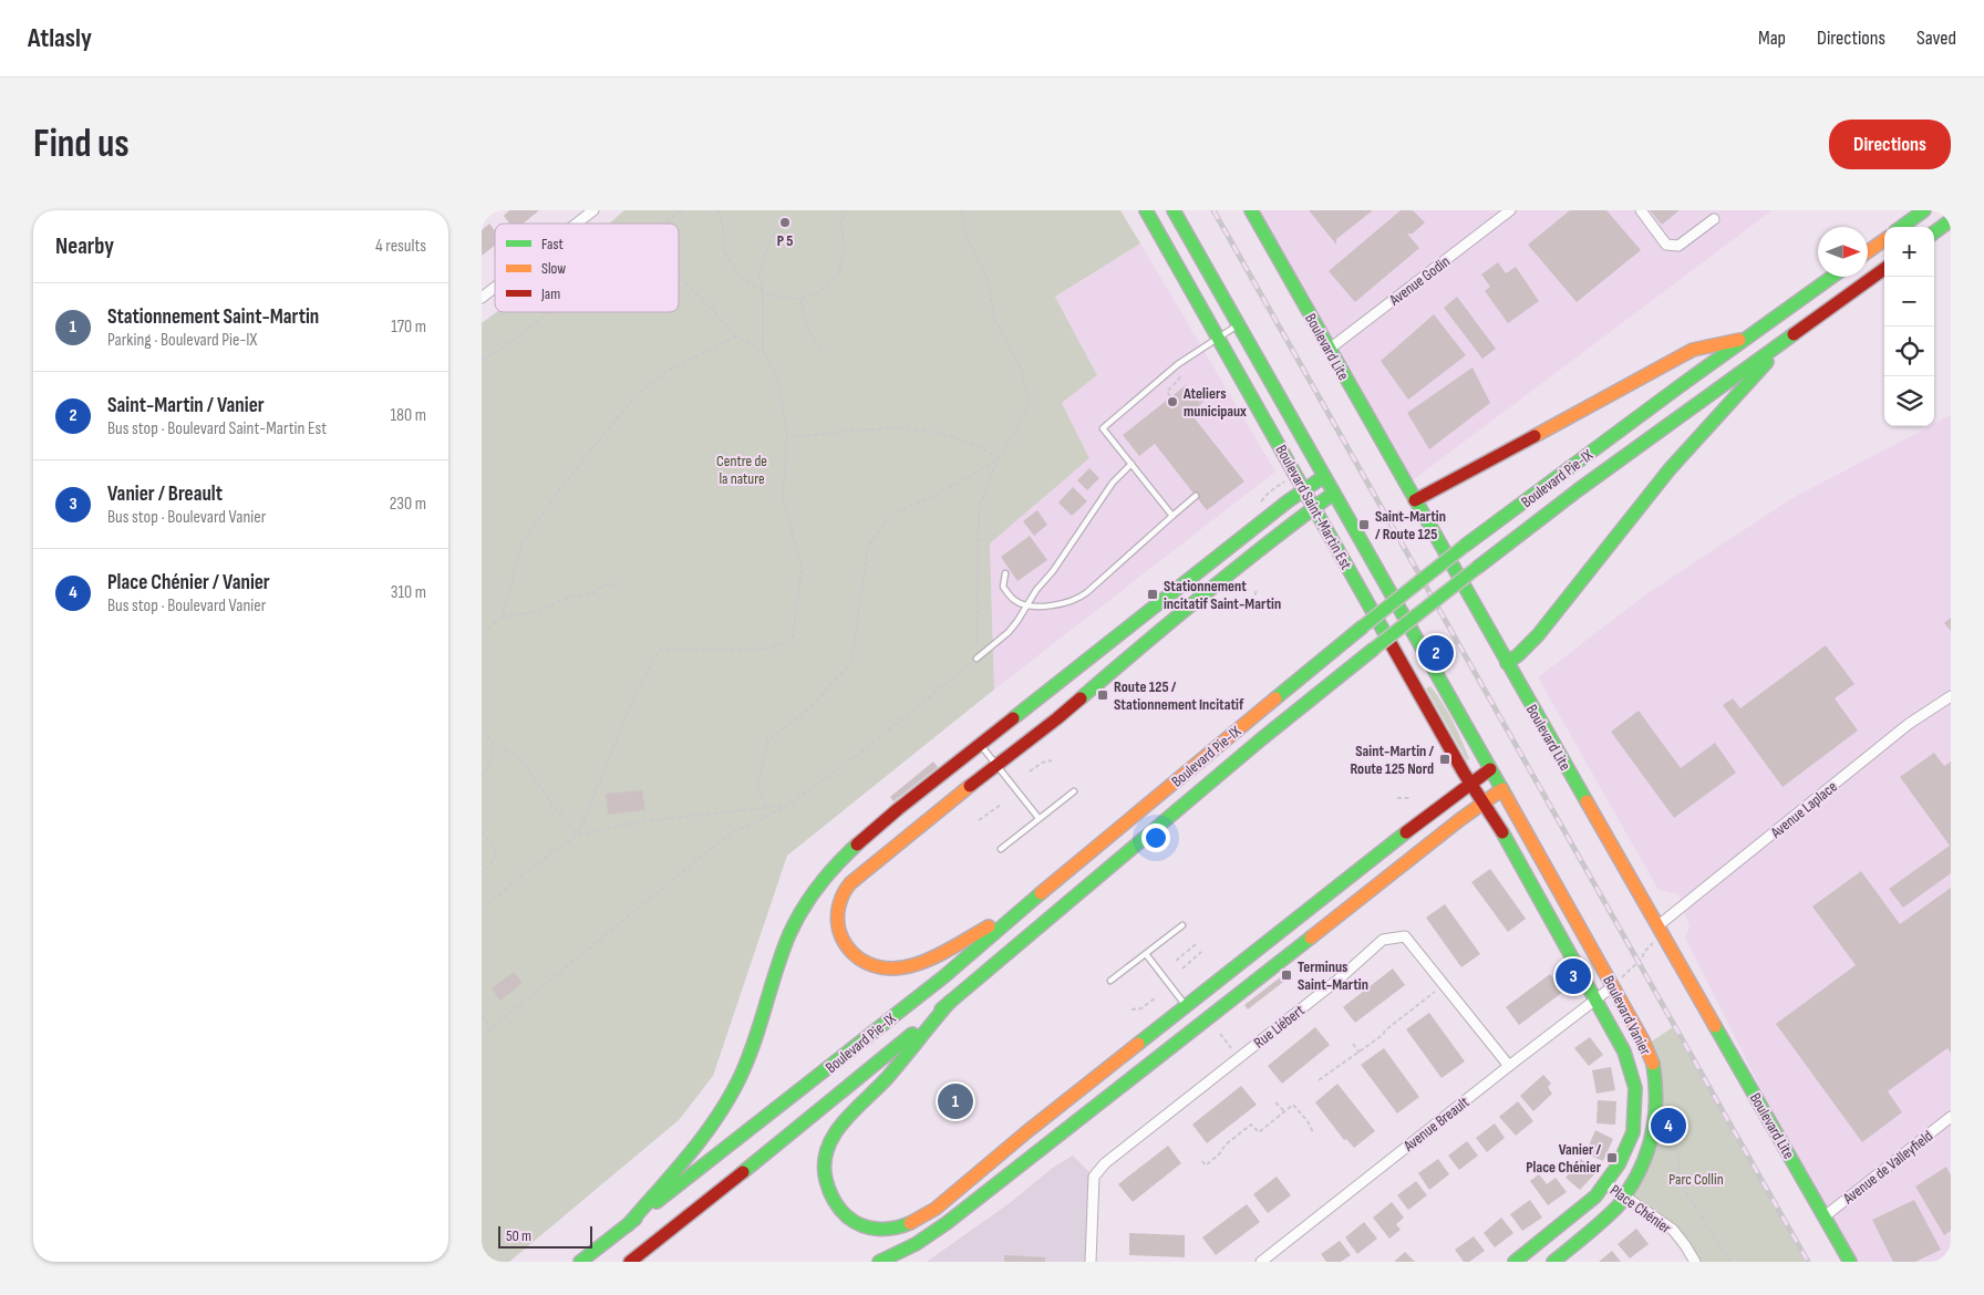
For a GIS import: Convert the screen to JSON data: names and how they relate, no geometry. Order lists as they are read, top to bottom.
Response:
{
  "streets": {
    "main road": [
      "Boulevard Lite",
      "Boulevard Pie-IX",
      "Boulevard Saint-Martin Est",
      "Boulevard Vanier"
    ],
    "street": [
      "Avenue Godin",
      "Avenue Laplace",
      "Rue Liébert",
      "Avenue Breault",
      "Avenue de Valleyfield",
      "Place Chénier"
    ]
  },
  "crossings": [
    ["Avenue Godin", "Boulevard Lite"],
    ["Boulevard Lite", "Avenue Laplace"],
    ["Boulevard Lite", "Avenue de Valleyfield"],
    ["Boulevard Saint-Martin Est", "Boulevard Vanier"],
    ["Boulevard Vanier", "Avenue Breault"],
    ["Boulevard Vanier", "Place Chénier"],
    ["Rue Liébert", "Avenue Breault"]
  ],
  "parks": ["Centre de la nature", "Parc Collin"],
  "places": {
    "other": ["P 5", "Ateliers municipaux"],
    "transit": [
      "Saint-Martin / Route 125",
      "Stationnement incitatif Saint-Martin",
      "Route 125 / Stationnement Incitatif",
      "Saint-Martin / Route 125 Nord",
      "Terminus Saint-Martin",
      "Vanier / Place Chénier"
    ]
  },
  "legend": ["Fast", "Slow", "Jam"],
  "scale_bar": "50 m",
  "north": "right",
  "page": {
    "header": "Atlasly",
    "nav": ["Map", "Directions", "Saved"],
    "buttons": "Directions",
    "title": "Find us",
    "heading": ["Nearby", "4 results"],
    "map_buttons": ["+", "−"],
    "list": [
      {
        "mark": "1",
        "name": "Stationnement Saint-Martin",
        "note": "Parking · Boulevard Pie-IX",
        "value": "170 m"
      },
      {
        "mark": "2",
        "name": "Saint-Martin / Vanier",
        "note": "Bus stop · Boulevard Saint-Martin Est",
        "value": "180 m"
      },
      {
        "mark": "3",
        "name": "Vanier / Breault",
        "note": "Bus stop · Boulevard Vanier",
        "value": "230 m"
      },
      {
        "mark": "4",
        "name": "Place Chénier / Vanier",
        "note": "Bus stop · Boulevard Vanier",
        "value": "310 m"
      }
    ],
    "pins": [
      "2",
      "3",
      "1",
      "4"
    ],
    "scale": "50 m"
  }
}
